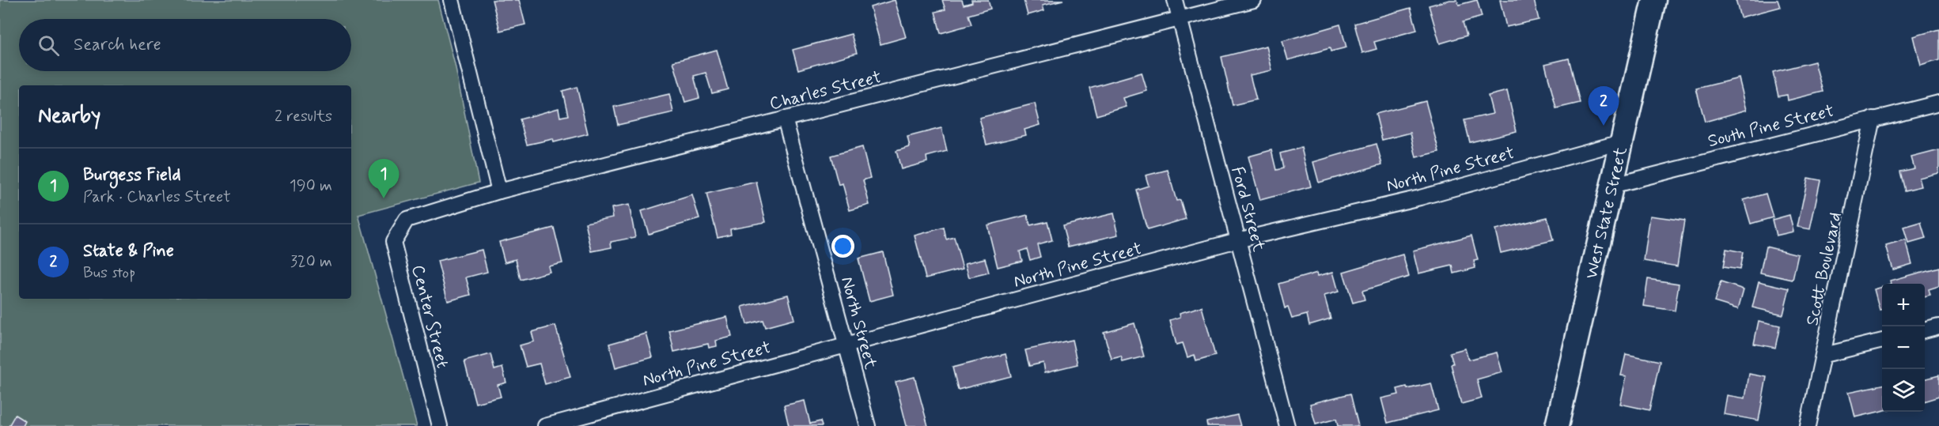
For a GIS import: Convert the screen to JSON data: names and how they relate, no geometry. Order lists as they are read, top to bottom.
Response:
{
  "streets": {
    "main road": ["West State Street"],
    "street": [
      "Charles Street",
      "South Pine Street",
      "North Pine Street",
      "Ford Street",
      "Scott Boulevard",
      "Center Street",
      "North Street"
    ]
  },
  "crossings": [
    ["Charles Street", "Ford Street"],
    ["Charles Street", "Center Street"],
    ["Charles Street", "North Street"],
    ["South Pine Street", "West State Street"],
    ["South Pine Street", "Scott Boulevard"],
    ["North Pine Street", "Ford Street"],
    ["North Pine Street", "West State Street"],
    ["North Pine Street", "North Street"]
  ],
  "page": {
    "search": "Search here",
    "heading": ["Nearby", "2 results"],
    "pins": ["2", "1"],
    "list": [
      {
        "mark": "1",
        "name": "Burgess Field",
        "note": "Park · Charles Street",
        "value": "190 m"
      },
      {
        "mark": "2",
        "name": "State & Pine",
        "note": "Bus stop",
        "value": "320 m"
      }
    ],
    "map_buttons": ["+", "−"]
  }
}
